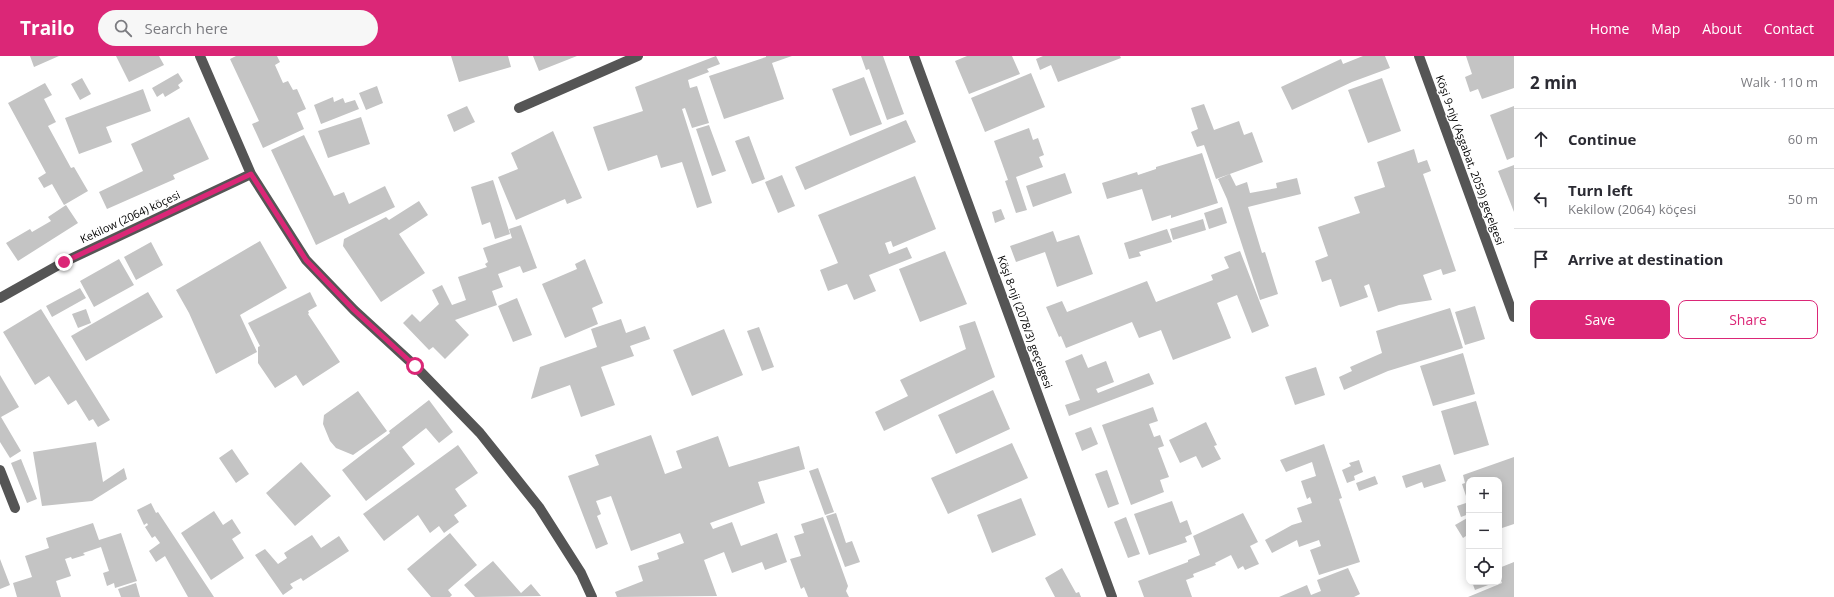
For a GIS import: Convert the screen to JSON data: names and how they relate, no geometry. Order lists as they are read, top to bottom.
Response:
{
  "streets": {
    "street": ["Köşi 9-njy (Aşgabat, 2059) geçelgesi", "Kekilow (2064) köçesi", "Köşi 8-nji (2078/3) geçelgesi"]
  },
  "page": {
    "header": "Trailo",
    "search": "Search here",
    "nav": [
      "Home",
      "Map",
      "About",
      "Contact"
    ],
    "heading": ["2 min", "Walk · 110 m"],
    "list": [
      ["Continue", "60 m"],
      ["Turn left", "Kekilow (2064) köçesi", "50 m"],
      "Arrive at destination"
    ],
    "buttons": ["Save", "Share"],
    "map_buttons": ["+", "−"]
  }
}
